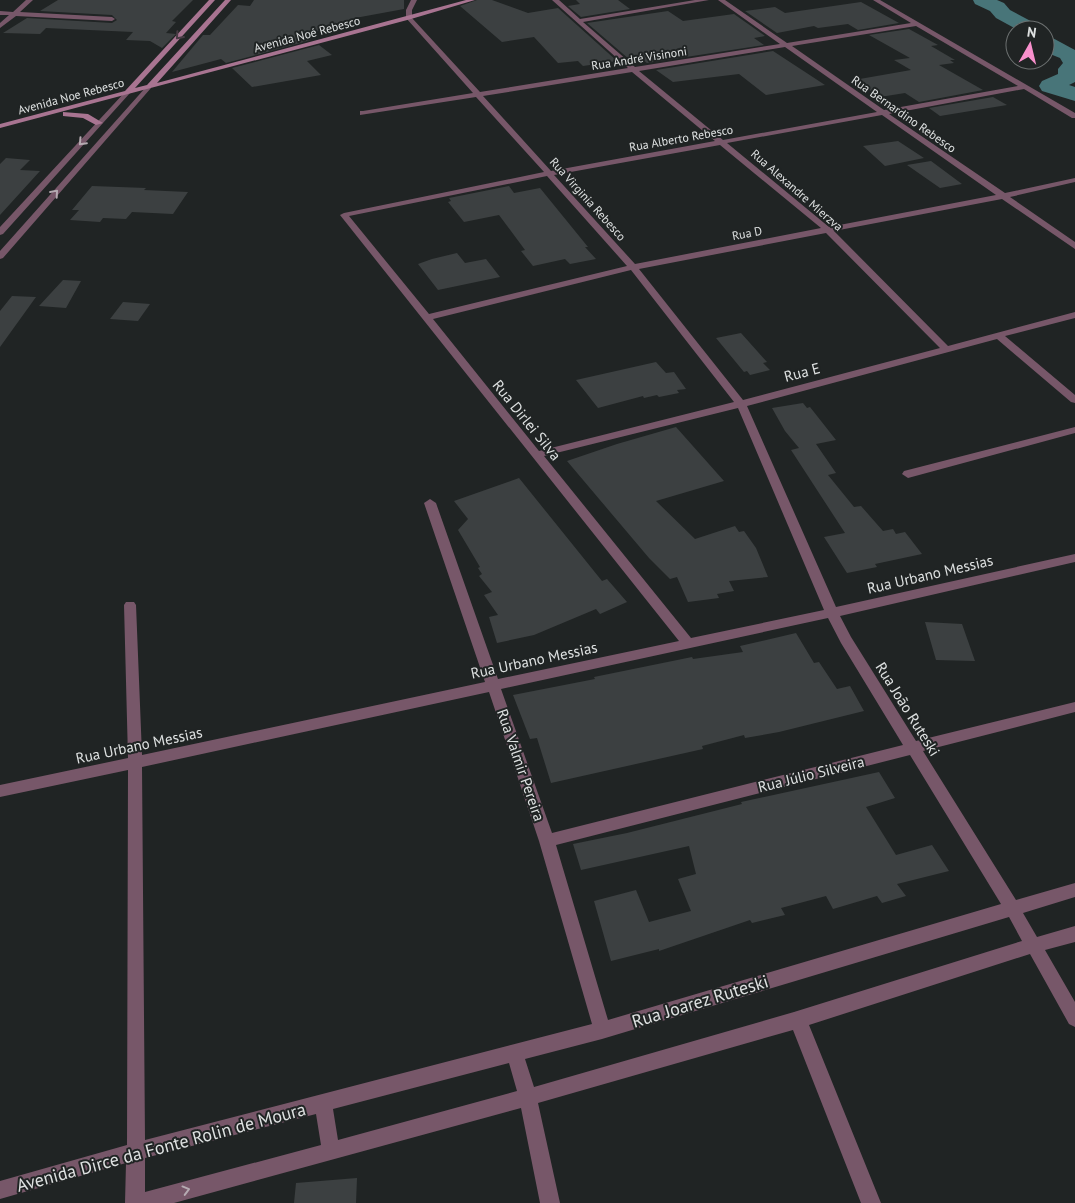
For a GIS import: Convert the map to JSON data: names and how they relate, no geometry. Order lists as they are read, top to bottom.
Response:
{
  "streets": {
    "main road": ["Avenida Noé Rebesco", "Avenida Noe Rebesco"],
    "street": [
      "Rua André Visinoni",
      "Rua Bernardino Rebesco",
      "Rua Alberto Rebesco",
      "Rua Alexandre Mierzva",
      "Rua Virginia Rebesco",
      "Rua D",
      "Rua E",
      "Rua Dirlei Silva",
      "Rua Urbano Messias",
      "Rua João Ruteski",
      "Rua Valmir Pereira",
      "Rua Júlio Silveira",
      "Rua Joarez Ruteski",
      "Avenida Dirce da Fonte Rolin de Moura"
    ]
  },
  "crossings": [
    ["Avenida Noé Rebesco", "Avenida Noe Rebesco"],
    ["Avenida Noé Rebesco", "Rua Virginia Rebesco"],
    ["Rua André Visinoni", "Rua Bernardino Rebesco"],
    ["Rua André Visinoni", "Rua Alexandre Mierzva"],
    ["Rua André Visinoni", "Rua Virginia Rebesco"],
    ["Rua Bernardino Rebesco", "Rua Alberto Rebesco"],
    ["Rua Bernardino Rebesco", "Rua D"],
    ["Rua Alberto Rebesco", "Rua Alexandre Mierzva"],
    ["Rua Alberto Rebesco", "Rua Virginia Rebesco"],
    ["Rua Alberto Rebesco", "Rua Dirlei Silva"],
    ["Rua Alexandre Mierzva", "Rua D"],
    ["Rua Alexandre Mierzva", "Rua E"],
    ["Rua Virginia Rebesco", "Rua D"],
    ["Rua Virginia Rebesco", "Rua E"],
    ["Rua Virginia Rebesco", "Rua João Ruteski"],
    ["Rua D", "Rua Dirlei Silva"],
    ["Rua E", "Rua Dirlei Silva"],
    ["Rua E", "Rua João Ruteski"],
    ["Rua Dirlei Silva", "Rua Urbano Messias"],
    ["Rua Urbano Messias", "Rua João Ruteski"],
    ["Rua Urbano Messias", "Rua Valmir Pereira"],
    ["Rua João Ruteski", "Rua Júlio Silveira"],
    ["Rua João Ruteski", "Rua Joarez Ruteski"],
    ["Rua Valmir Pereira", "Rua Júlio Silveira"],
    ["Rua Valmir Pereira", "Rua Joarez Ruteski"],
    ["Rua Joarez Ruteski", "Avenida Dirce da Fonte Rolin de Moura"]
  ],
  "north": "top"
}
